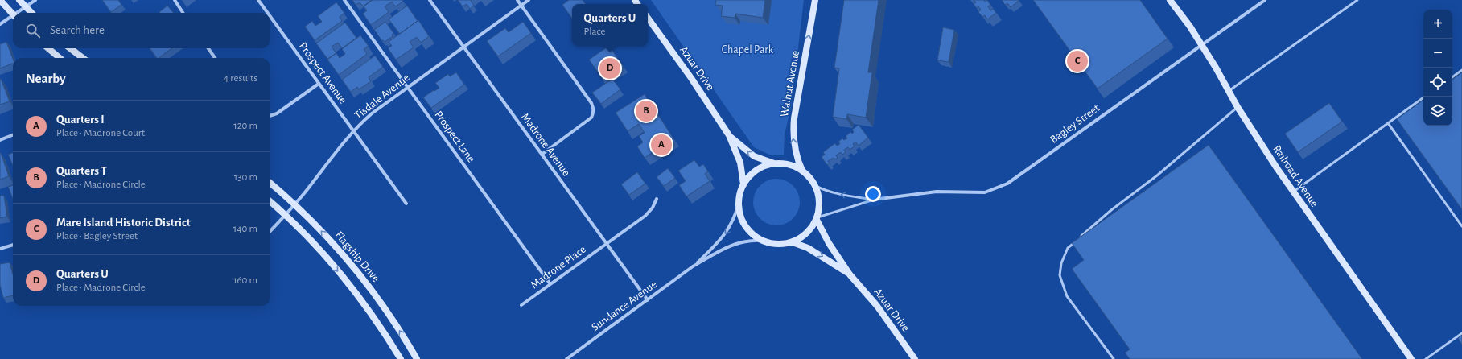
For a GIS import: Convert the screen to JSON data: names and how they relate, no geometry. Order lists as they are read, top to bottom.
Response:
{
  "streets": {
    "street": [
      "Azuar Drive",
      "Prospect Avenue",
      "Walnut Avenue",
      "Tisdale Avenue",
      "Bagley Street",
      "Prospect Lane",
      "Madrone Avenue",
      "Railroad Avenue",
      "Flagship Drive",
      "Madrone Place",
      "Sundance Avenue"
    ]
  },
  "crossings": [
    ["Azuar Drive", "Walnut Avenue"],
    ["Azuar Drive", "Bagley Street"],
    ["Azuar Drive", "Sundance Avenue"],
    ["Prospect Avenue", "Tisdale Avenue"],
    ["Walnut Avenue", "Bagley Street"],
    ["Walnut Avenue", "Sundance Avenue"],
    ["Tisdale Avenue", "Prospect Lane"],
    ["Tisdale Avenue", "Madrone Avenue"],
    ["Tisdale Avenue", "Flagship Drive"],
    ["Bagley Street", "Railroad Avenue"],
    ["Bagley Street", "Sundance Avenue"],
    ["Prospect Lane", "Madrone Place"],
    ["Madrone Avenue", "Madrone Place"],
    ["Madrone Avenue", "Sundance Avenue"]
  ],
  "one_way": ["Walnut Avenue"],
  "parks": ["Chapel Park"],
  "page": {
    "popup": ["Quarters U", "Place"],
    "map_buttons": ["+", "−"],
    "search": "Search here",
    "pins": [
      "C",
      "D",
      "B",
      "A"
    ],
    "heading": ["Nearby", "4 results"],
    "list": [
      {
        "mark": "A",
        "name": "Quarters I",
        "note": "Place · Madrone Court",
        "value": "120 m"
      },
      {
        "mark": "B",
        "name": "Quarters T",
        "note": "Place · Madrone Circle",
        "value": "130 m"
      },
      {
        "mark": "C",
        "name": "Mare Island Historic District",
        "note": "Place · Bagley Street",
        "value": "140 m"
      },
      {
        "mark": "D",
        "name": "Quarters U",
        "note": "Place · Madrone Circle",
        "value": "160 m"
      }
    ]
  }
}
